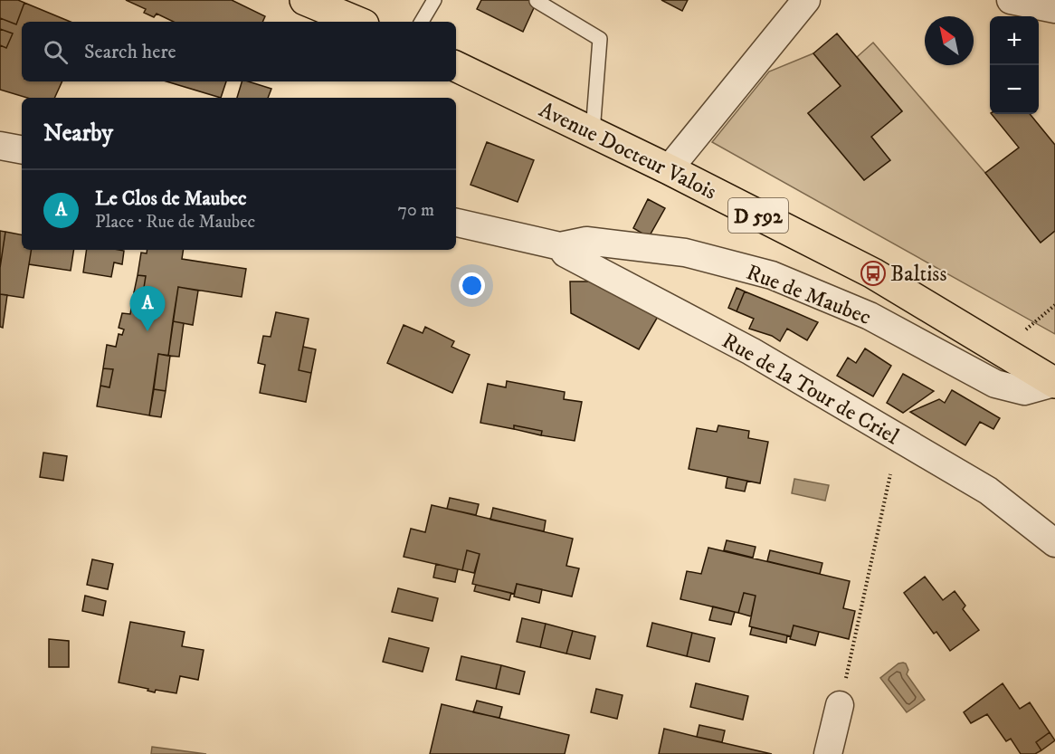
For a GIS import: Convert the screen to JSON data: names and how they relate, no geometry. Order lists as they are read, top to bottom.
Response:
{
  "streets": {
    "main road": ["Avenue Docteur Valois", "D 592"],
    "street": ["Rue de Maubec", "Rue de la Tour de Criel"]
  },
  "crossings": [
    ["Avenue Docteur Valois", "Rue de Maubec"],
    ["Rue de Maubec", "Rue de la Tour de Criel"]
  ],
  "places": {
    "bus stop": ["Baltiss"]
  },
  "north": "top left",
  "page": {
    "map_buttons": ["+", "−"],
    "search": "Search here",
    "heading": "Nearby",
    "list": [
      {
        "mark": "A",
        "name": "Le Clos de Maubec",
        "note": "Place · Rue de Maubec",
        "value": "70 m"
      }
    ],
    "pins": "A"
  }
}
